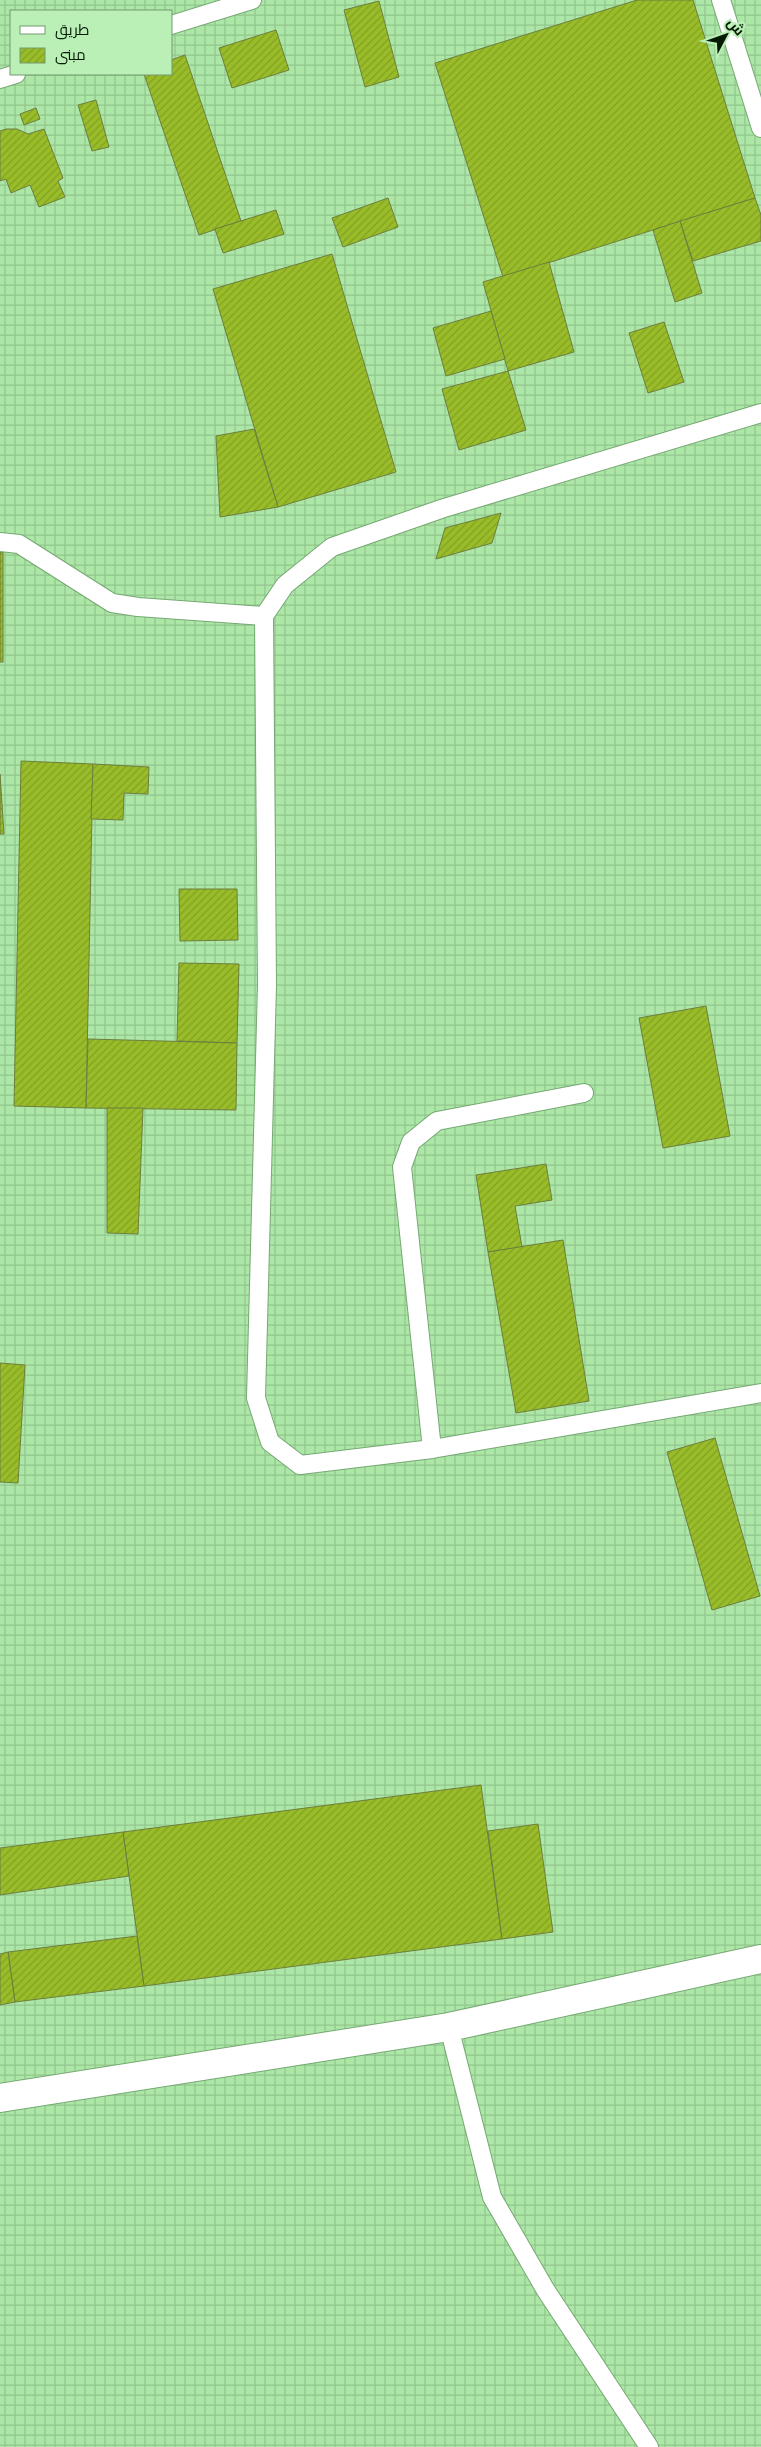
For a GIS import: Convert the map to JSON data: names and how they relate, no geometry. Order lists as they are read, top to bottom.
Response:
{
  "legend": ["طريق", "مبنى"],
  "north": "top right"
}
